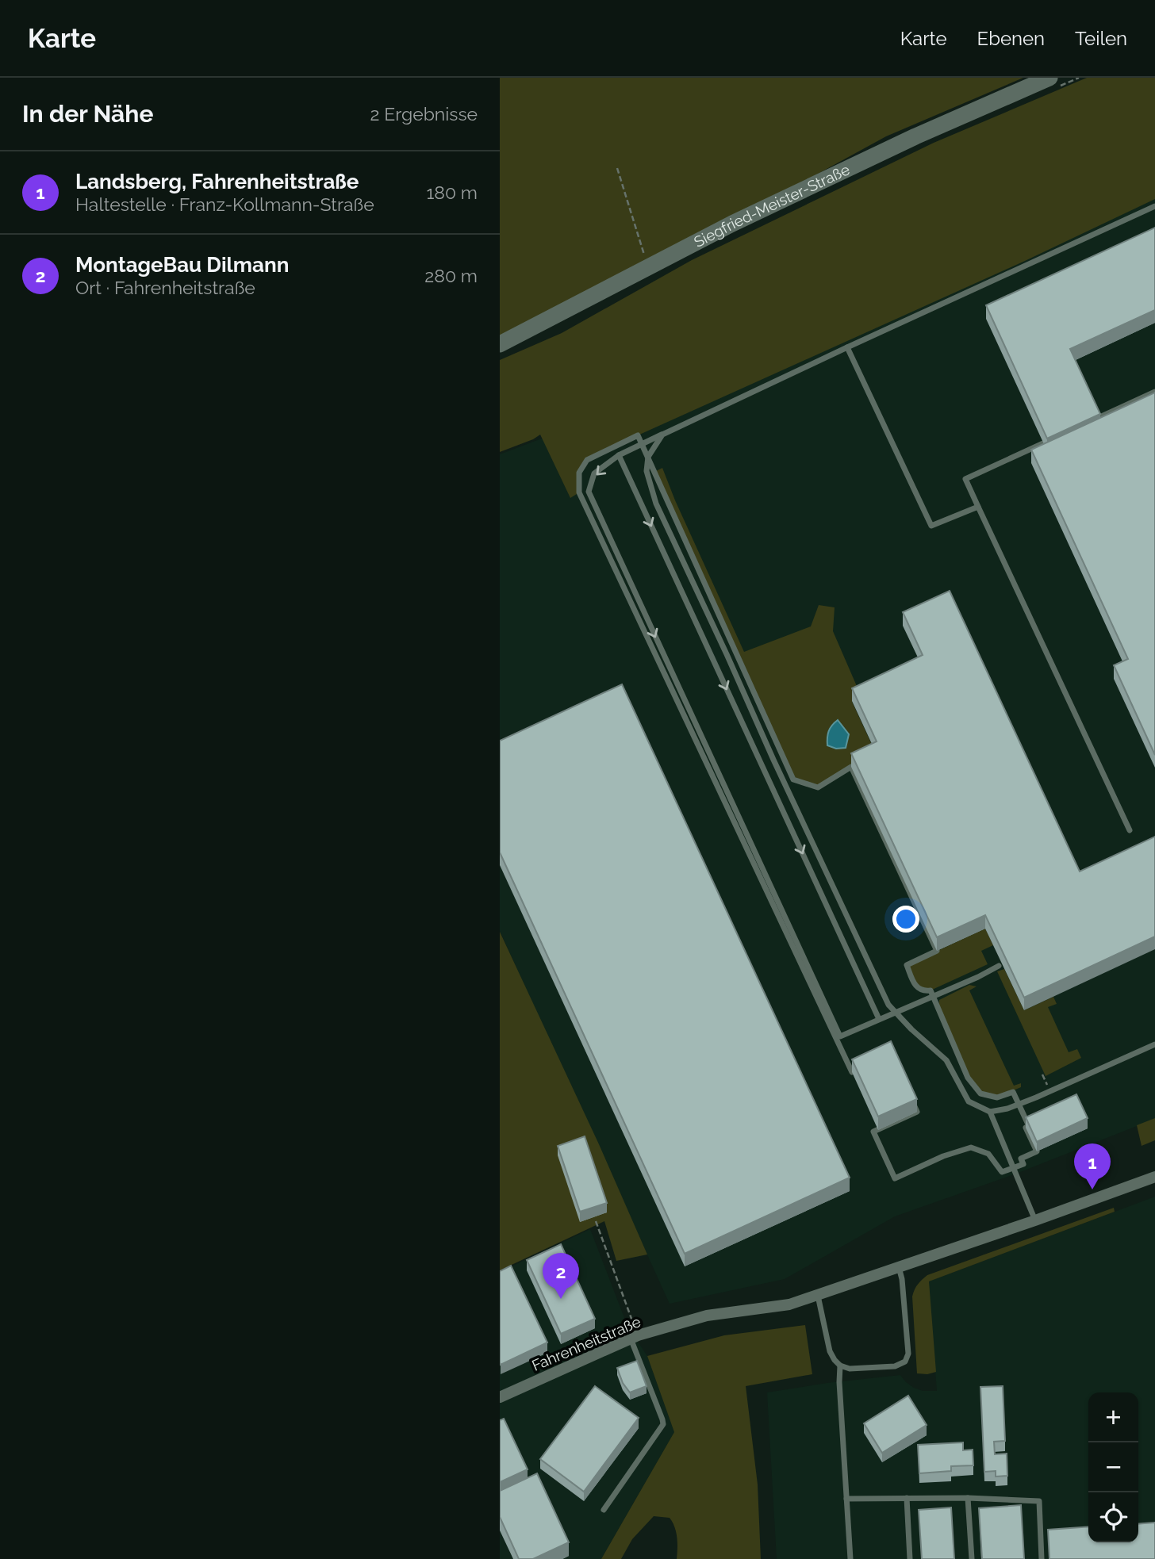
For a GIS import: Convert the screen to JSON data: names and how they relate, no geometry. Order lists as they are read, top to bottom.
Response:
{
  "streets": {
    "street": ["Siegfried-Meister-Straße", "Fahrenheitstraße"]
  },
  "page": {
    "header": "Karte",
    "nav": ["Karte", "Ebenen", "Teilen"],
    "heading": ["In der Nähe", "2 Ergebnisse"],
    "list": [
      {
        "mark": "1",
        "name": "Landsberg, Fahrenheitstraße",
        "note": "Haltestelle · Franz-Kollmann-Straße",
        "value": "180 m"
      },
      {
        "mark": "2",
        "name": "MontageBau Dilmann",
        "note": "Ort · Fahrenheitstraße",
        "value": "280 m"
      }
    ],
    "pins": ["1", "2"],
    "map_buttons": ["+", "−"]
  }
}
